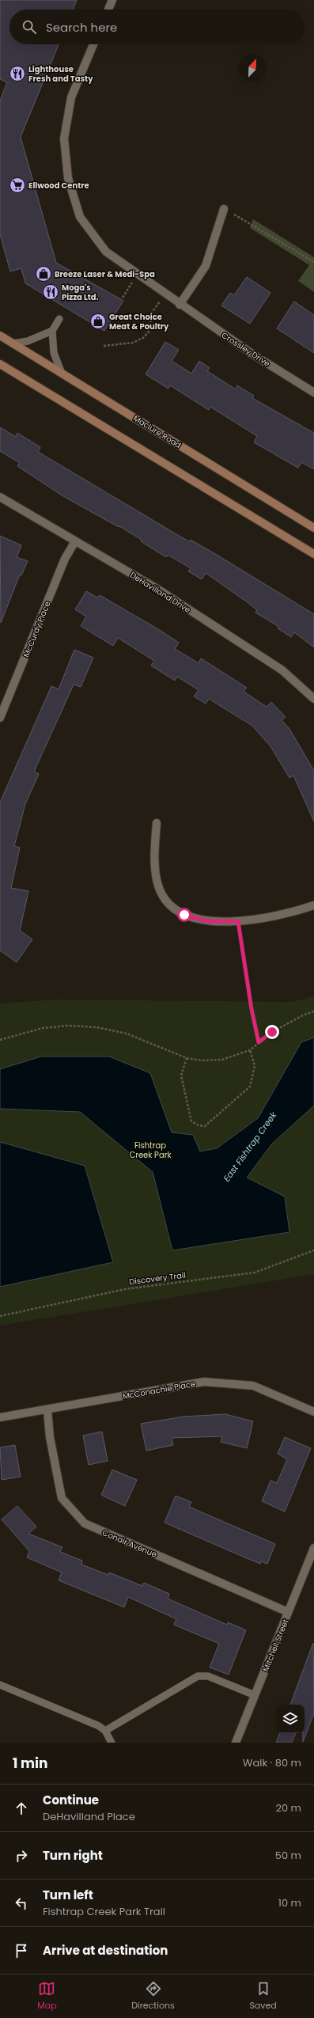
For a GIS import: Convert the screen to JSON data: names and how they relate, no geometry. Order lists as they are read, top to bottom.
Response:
{
  "streets": {
    "main road": ["Maclure Road"],
    "street": [
      "Crossley Drive",
      "DeHavilland Drive",
      "McCurdy Place",
      "McConachie Place",
      "Conair Avenue",
      "Mitchell Street"
    ],
    "path": ["Discovery Trail"]
  },
  "crossings": [
    ["DeHavilland Drive", "McCurdy Place"],
    ["McConachie Place", "Conair Avenue"],
    ["Conair Avenue", "Mitchell Street"]
  ],
  "water": ["East Fishtrap Creek"],
  "parks": ["Fishtrap Creek Park"],
  "places": {
    "restaurant": ["Lighthouse Fresh and Tasty", "Moga's Pizza Ltd."],
    "supermarket": ["Ellwood Centre"],
    "shop": ["Breeze Laser & Medi-Spa", "Great Choice Meat & Poultry"]
  },
  "north": "top right",
  "page": {
    "search": "Search here",
    "heading": ["1 min", "Walk · 80 m"],
    "list": [
      ["Continue", "DeHavilland Place", "20 m"],
      ["Turn right", "50 m"],
      ["Turn left", "Fishtrap Creek Park Trail", "10 m"],
      "Arrive at destination"
    ],
    "nav": ["Map", "Directions", "Saved"]
  }
}
